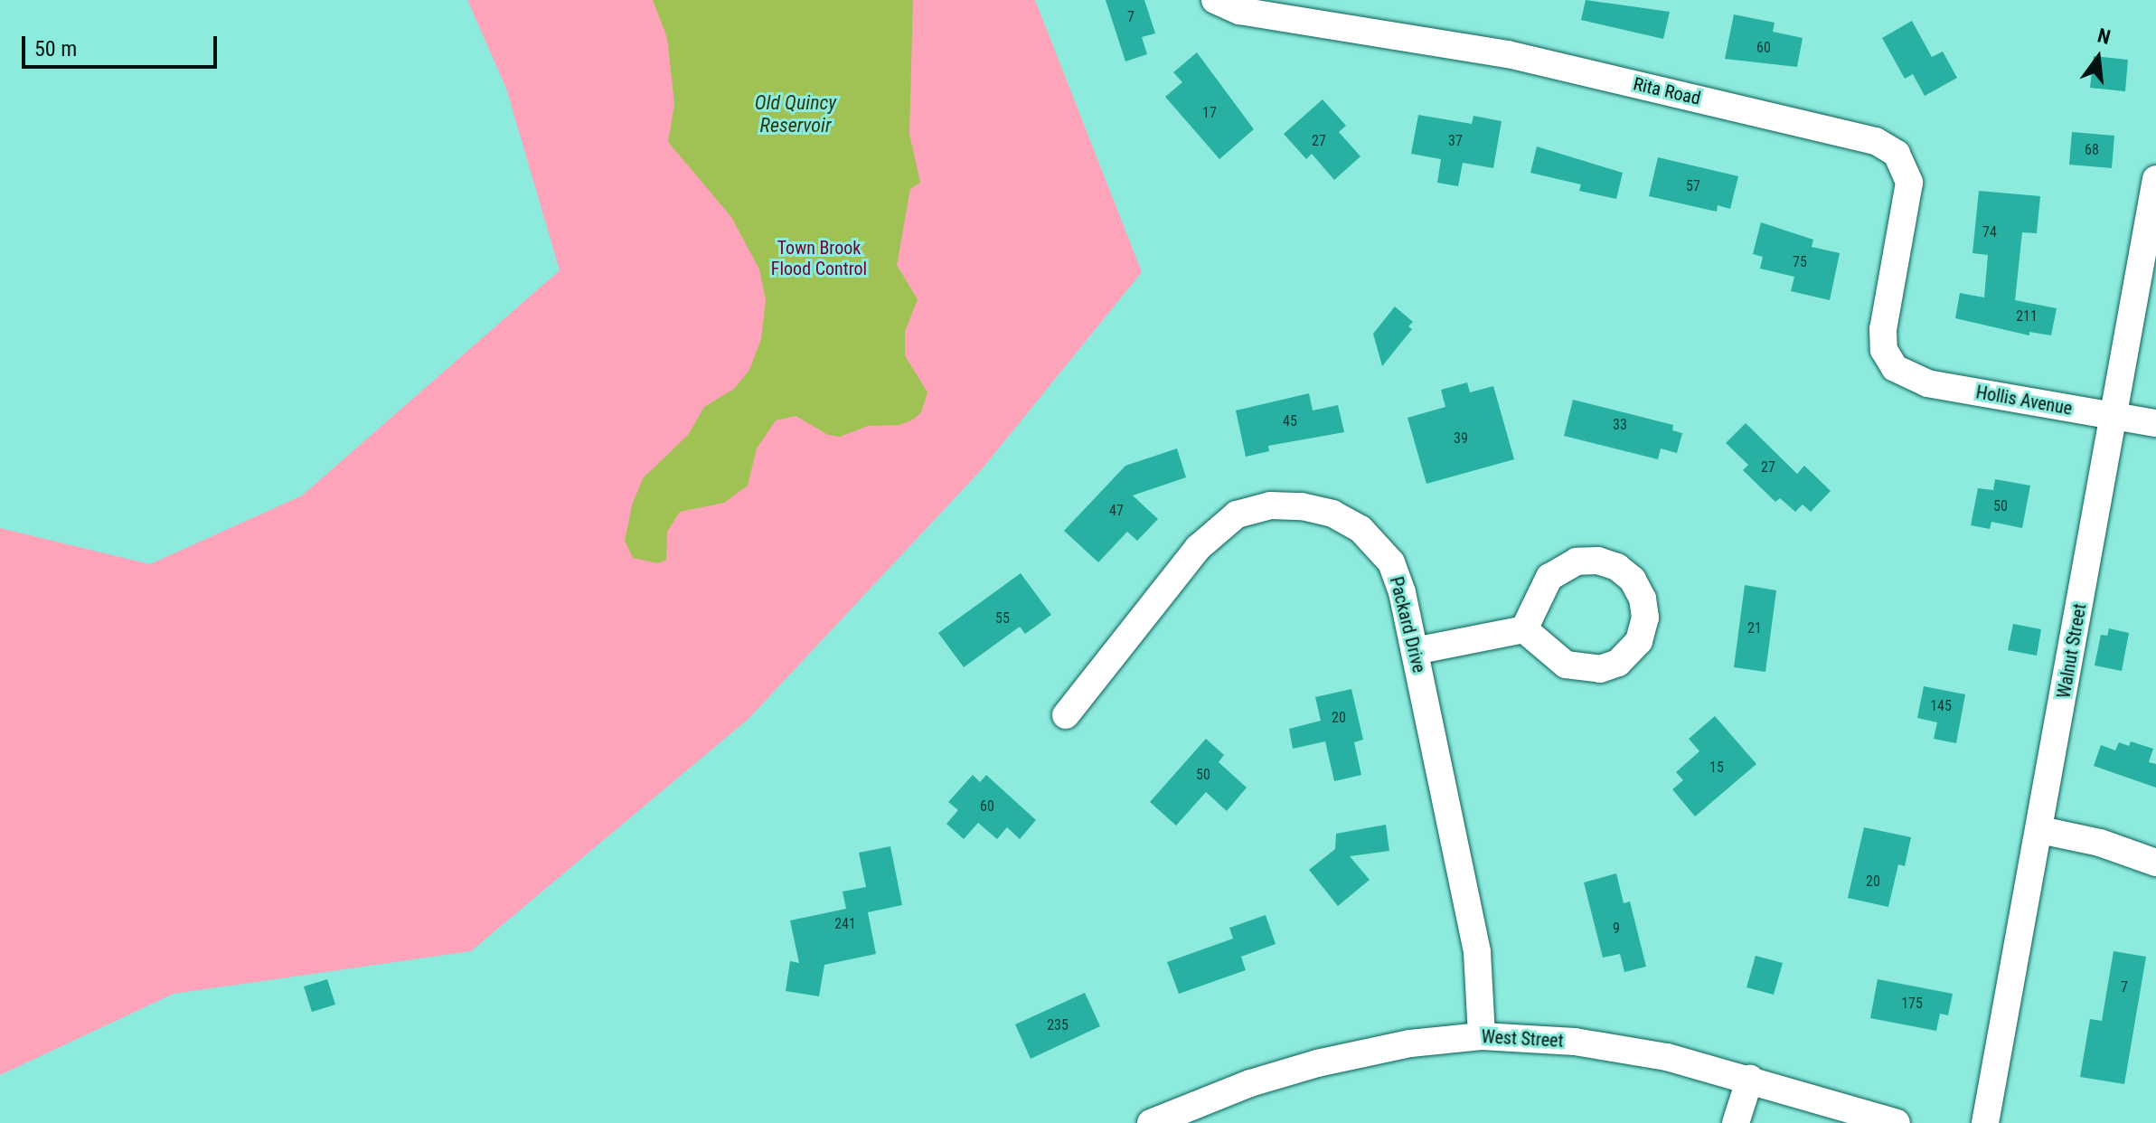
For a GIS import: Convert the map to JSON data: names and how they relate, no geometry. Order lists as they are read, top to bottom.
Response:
{
  "streets": {
    "street": [
      "Rita Road",
      "Hollis Avenue",
      "Packard Drive",
      "Walnut Street",
      "West Street"
    ]
  },
  "crossings": [
    ["Rita Road", "Hollis Avenue"],
    ["Hollis Avenue", "Walnut Street"],
    ["Packard Drive", "West Street"]
  ],
  "water": ["Old Quincy Reservoir"],
  "parks": ["Town Brook Flood Control"],
  "house_numbers": [
    "7",
    "60",
    "17",
    "27",
    "37",
    "68",
    "57",
    "74",
    "75",
    "211",
    "45",
    "33",
    "39",
    "27",
    "50",
    "47",
    "55",
    "21",
    "145",
    "20",
    "15",
    "50",
    "60",
    "20",
    "241",
    "9",
    "7",
    "175",
    "235"
  ],
  "scale_bar": "50 m",
  "north": "top"
}
